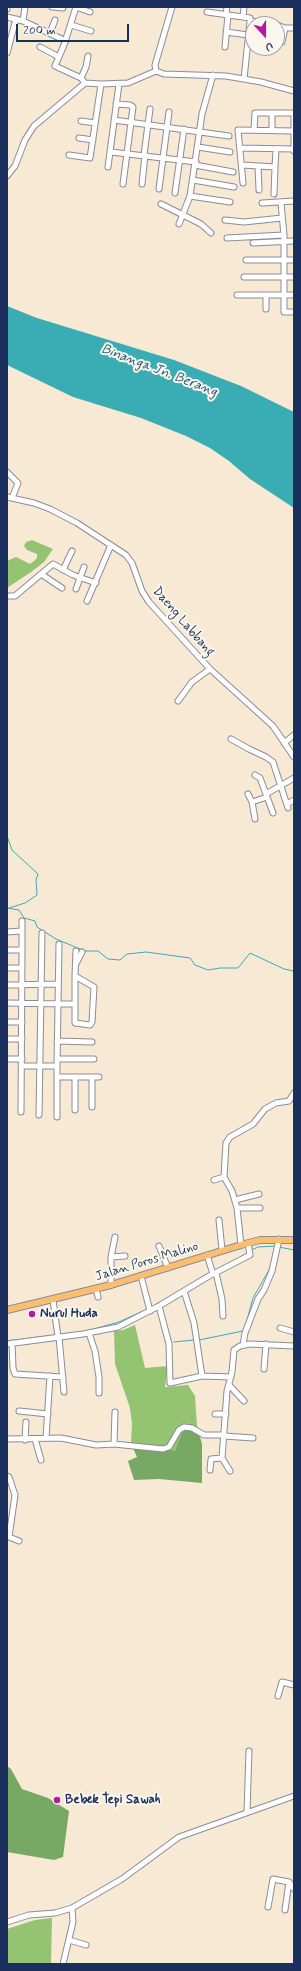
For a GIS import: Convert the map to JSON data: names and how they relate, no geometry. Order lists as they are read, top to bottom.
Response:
{
  "streets": {
    "main road": ["Jalan Poros Malino"],
    "street": ["Daeng Labbang"]
  },
  "water": ["Binanga Jn. Berang"],
  "places": ["Nurul Huda", "Bebek Tepi Sawah"],
  "scale_bar": "200 m",
  "north": "bottom"
}
